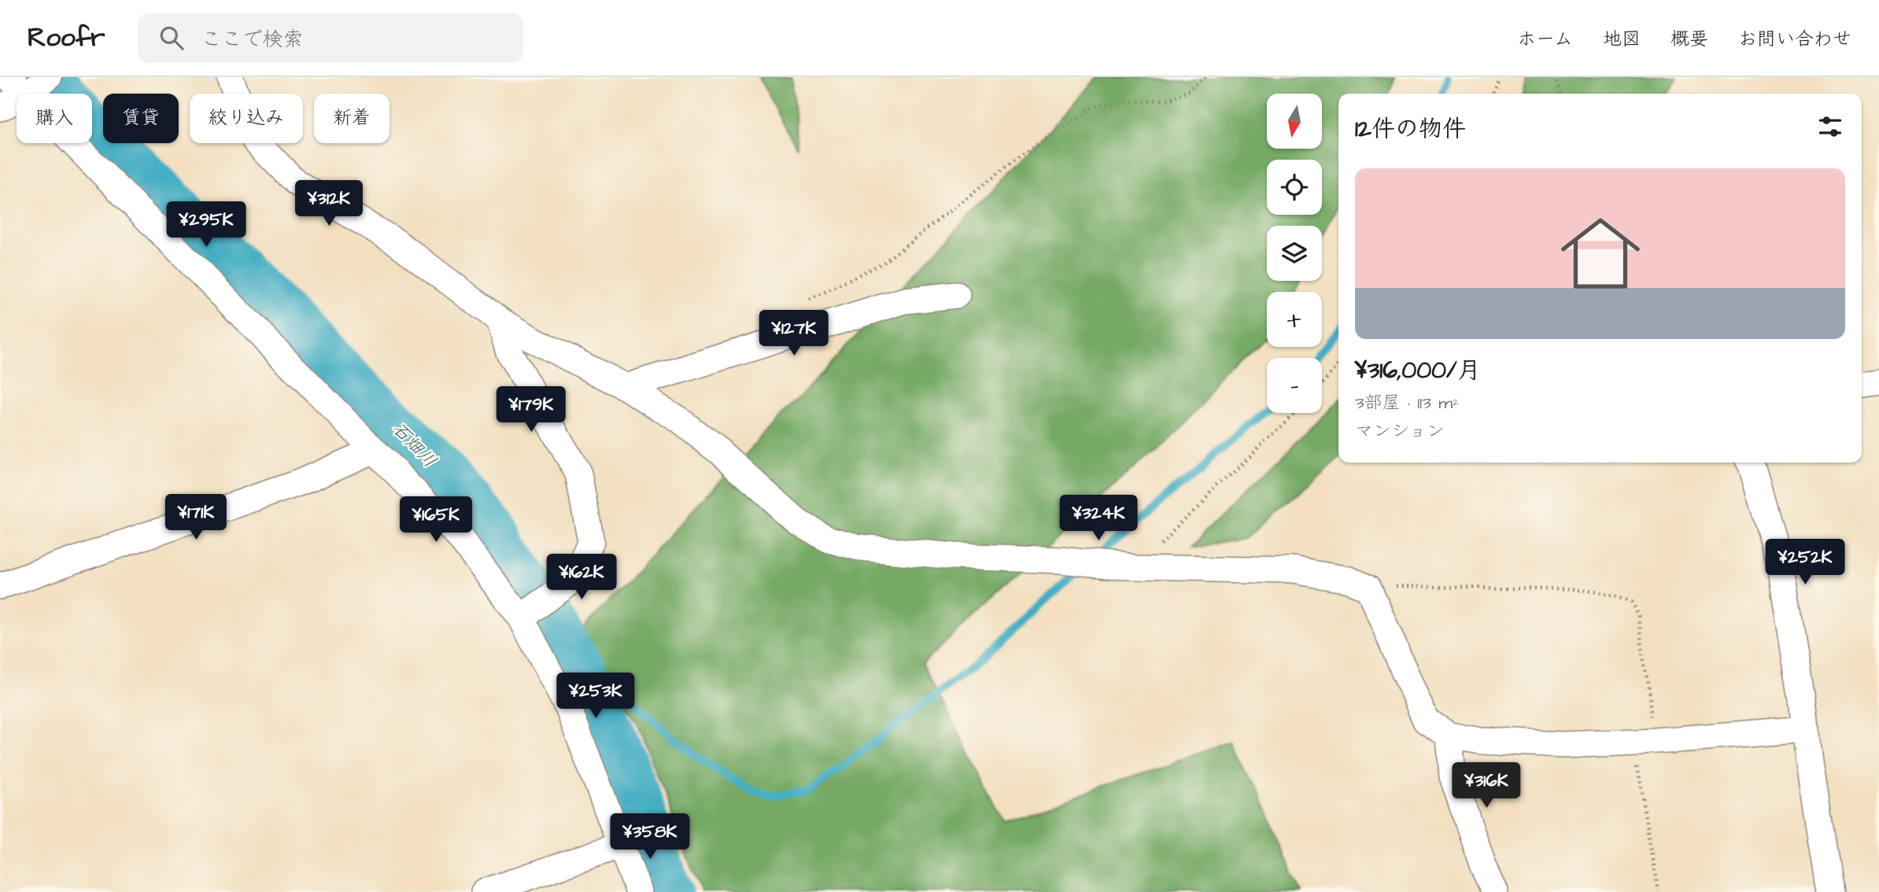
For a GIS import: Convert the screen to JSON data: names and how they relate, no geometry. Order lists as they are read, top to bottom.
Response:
{
  "water": ["石畑川"],
  "north": "bottom",
  "page": {
    "header": "Roofr",
    "search": "ここで検索",
    "nav": [
      "ホーム",
      "地図",
      "概要",
      "お問い合わせ"
    ],
    "map_buttons": ["+", "−"],
    "chip": [
      "購入",
      "賃貸",
      "絞り込み",
      "新着"
    ],
    "heading": "12件の物件",
    "list": [
      {
        "name": "¥316,000/月",
        "note": "3部屋 · 113 m² · マンション"
      }
    ],
    "price": [
      "¥312K",
      "¥295K",
      "¥127K",
      "¥179K",
      "¥171K",
      "¥324K",
      "¥165K",
      "¥252K",
      "¥162K",
      "¥253K",
      "¥316K",
      "¥358K"
    ]
  }
}
